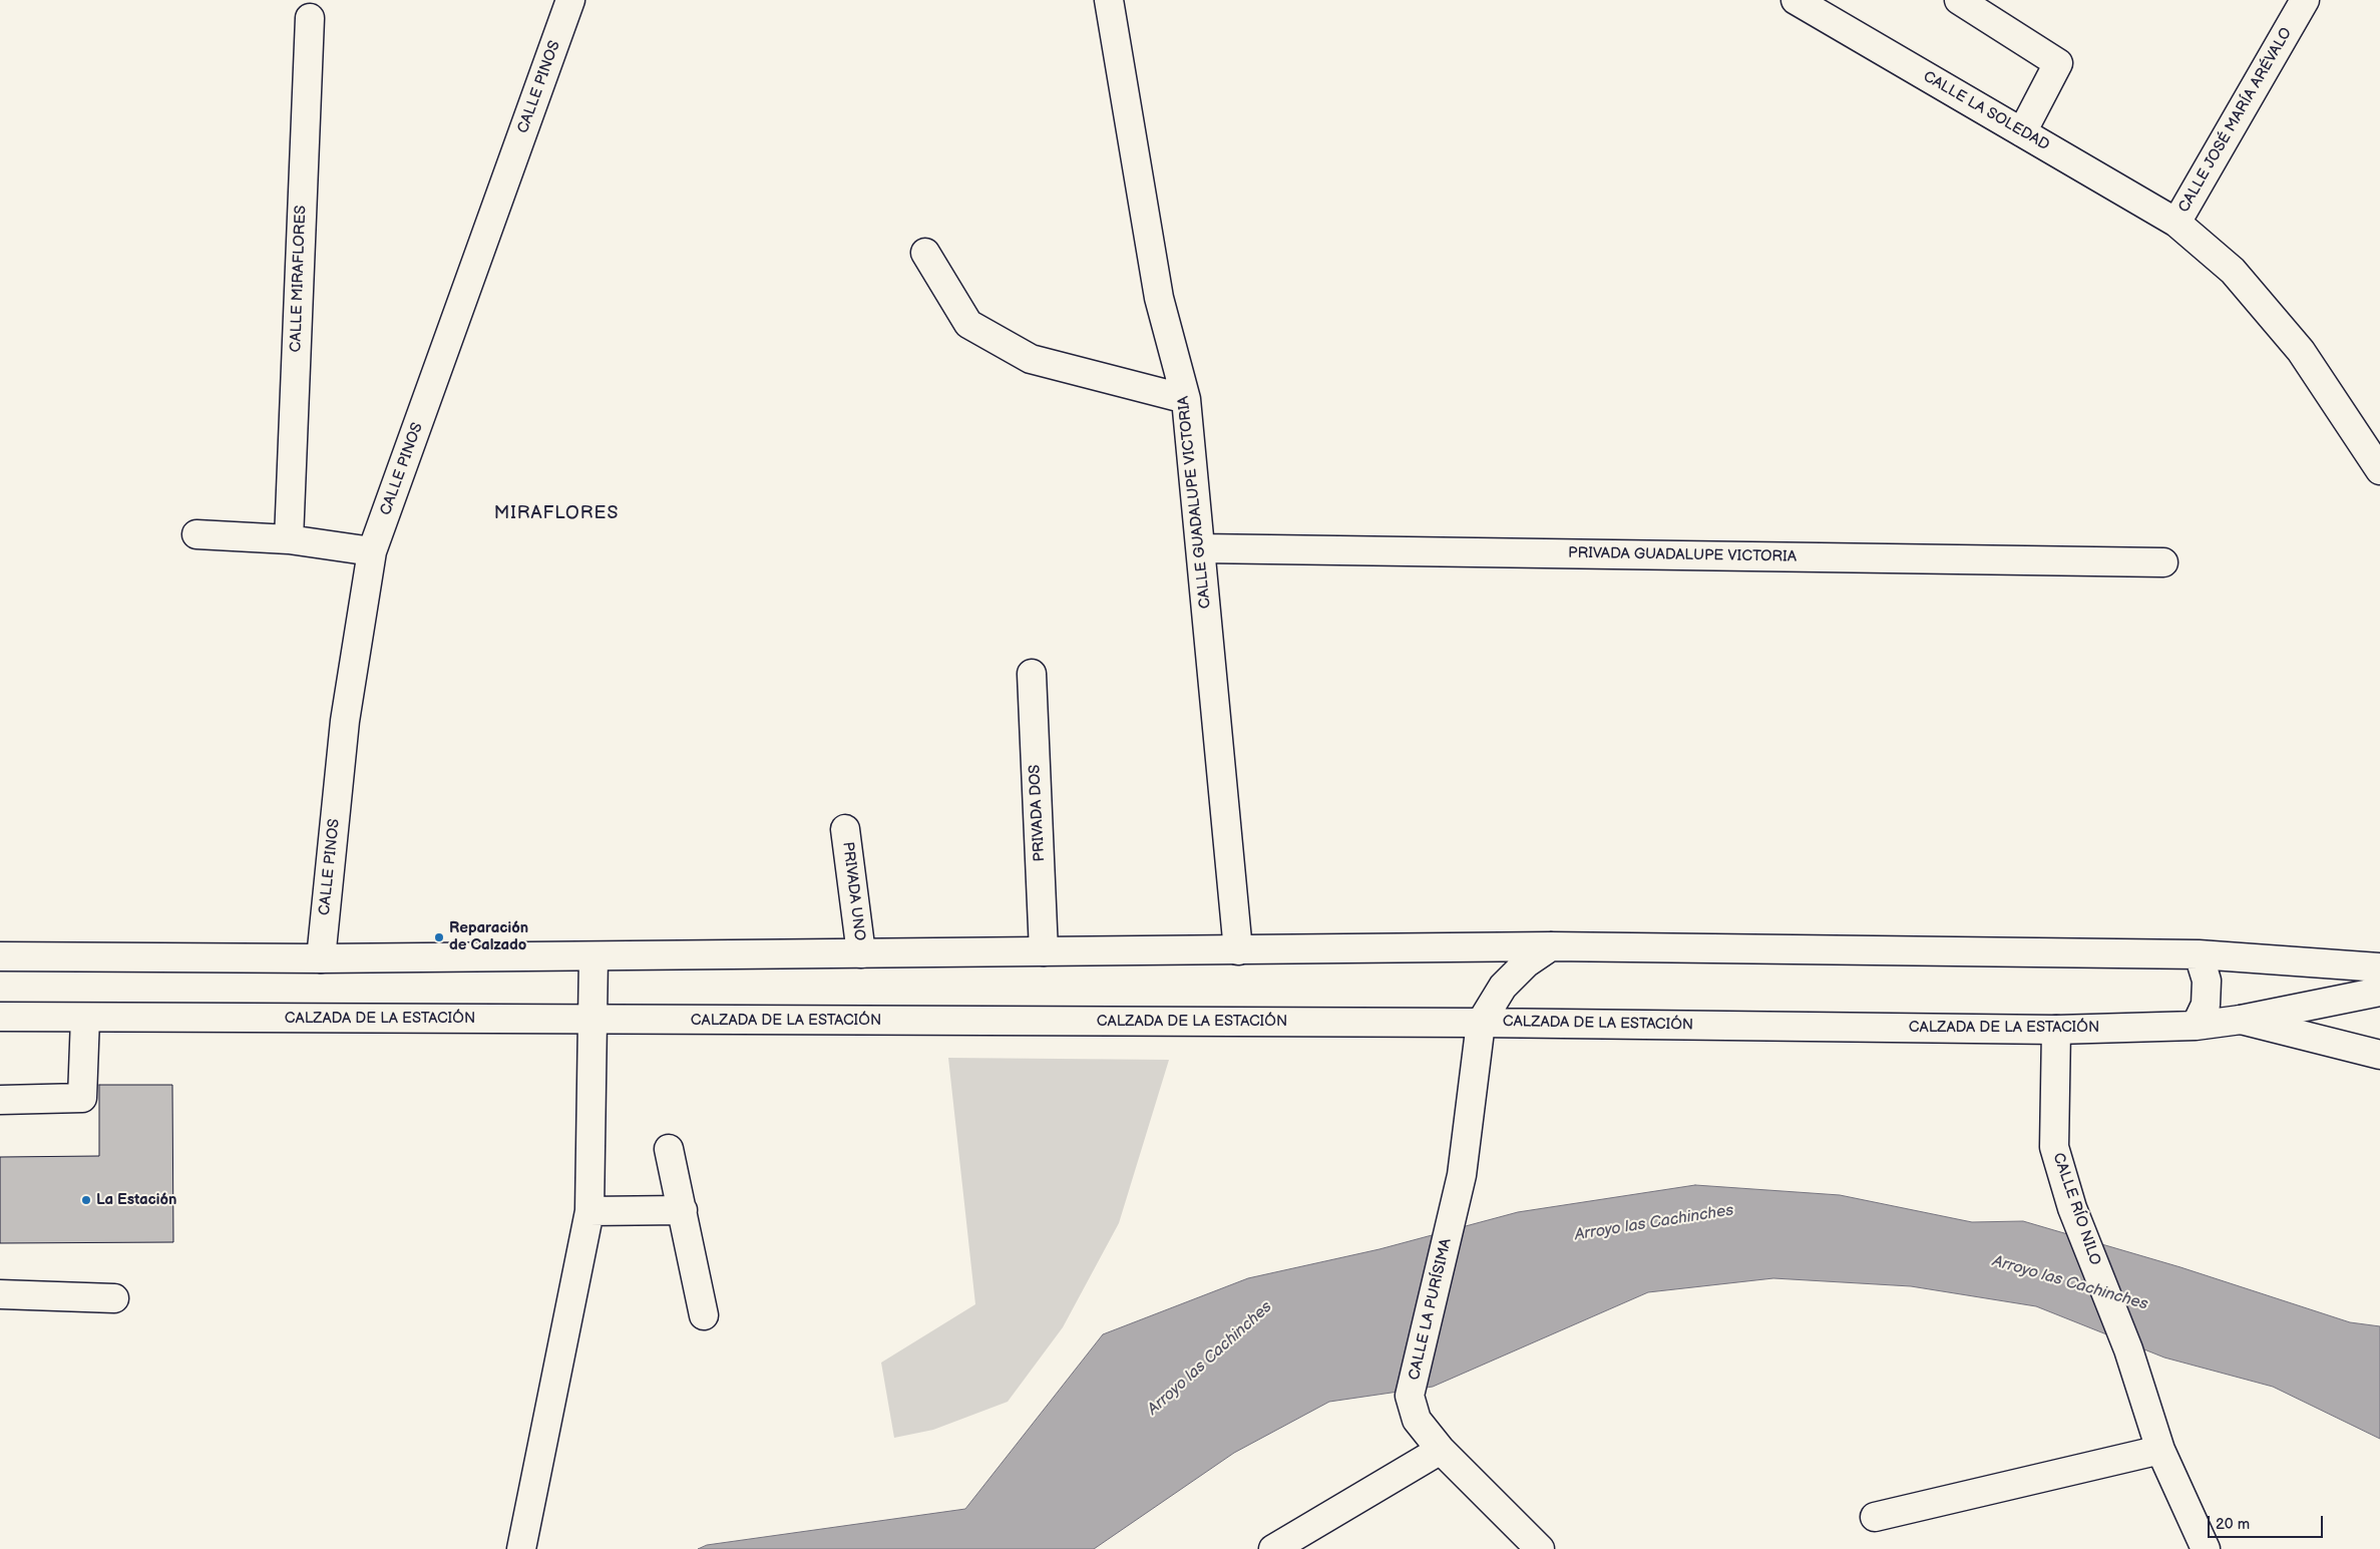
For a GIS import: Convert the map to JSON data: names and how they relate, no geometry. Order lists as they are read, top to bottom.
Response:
{
  "streets": {
    "street": [
      "CALLE PINOS",
      "CALLE LA SOLEDAD",
      "CALLE JOSÉ MARÍA ARÉVALO",
      "CALLE MIRAFLORES",
      "CALLE GUADALUPE VICTORIA",
      "PRIVADA GUADALUPE VICTORIA",
      "PRIVADA DOS",
      "PRIVADA UNO",
      "CALZADA DE LA ESTACIÓN",
      "CALLE RÍO NILO",
      "CALLE LA PURÍSIMA"
    ]
  },
  "crossings": [
    ["CALLE LA SOLEDAD", "CALLE JOSÉ MARÍA ARÉVALO"],
    ["CALLE GUADALUPE VICTORIA", "PRIVADA GUADALUPE VICTORIA"],
    ["CALZADA DE LA ESTACIÓN", "CALLE RÍO NILO"],
    ["CALZADA DE LA ESTACIÓN", "CALLE LA PURÍSIMA"]
  ],
  "districts": ["MIRAFLORES"],
  "water": ["Arroyo las Cachinches"],
  "places": ["Reparación de Calzado", "La Estación"],
  "scale_bar": "20 m"
}
